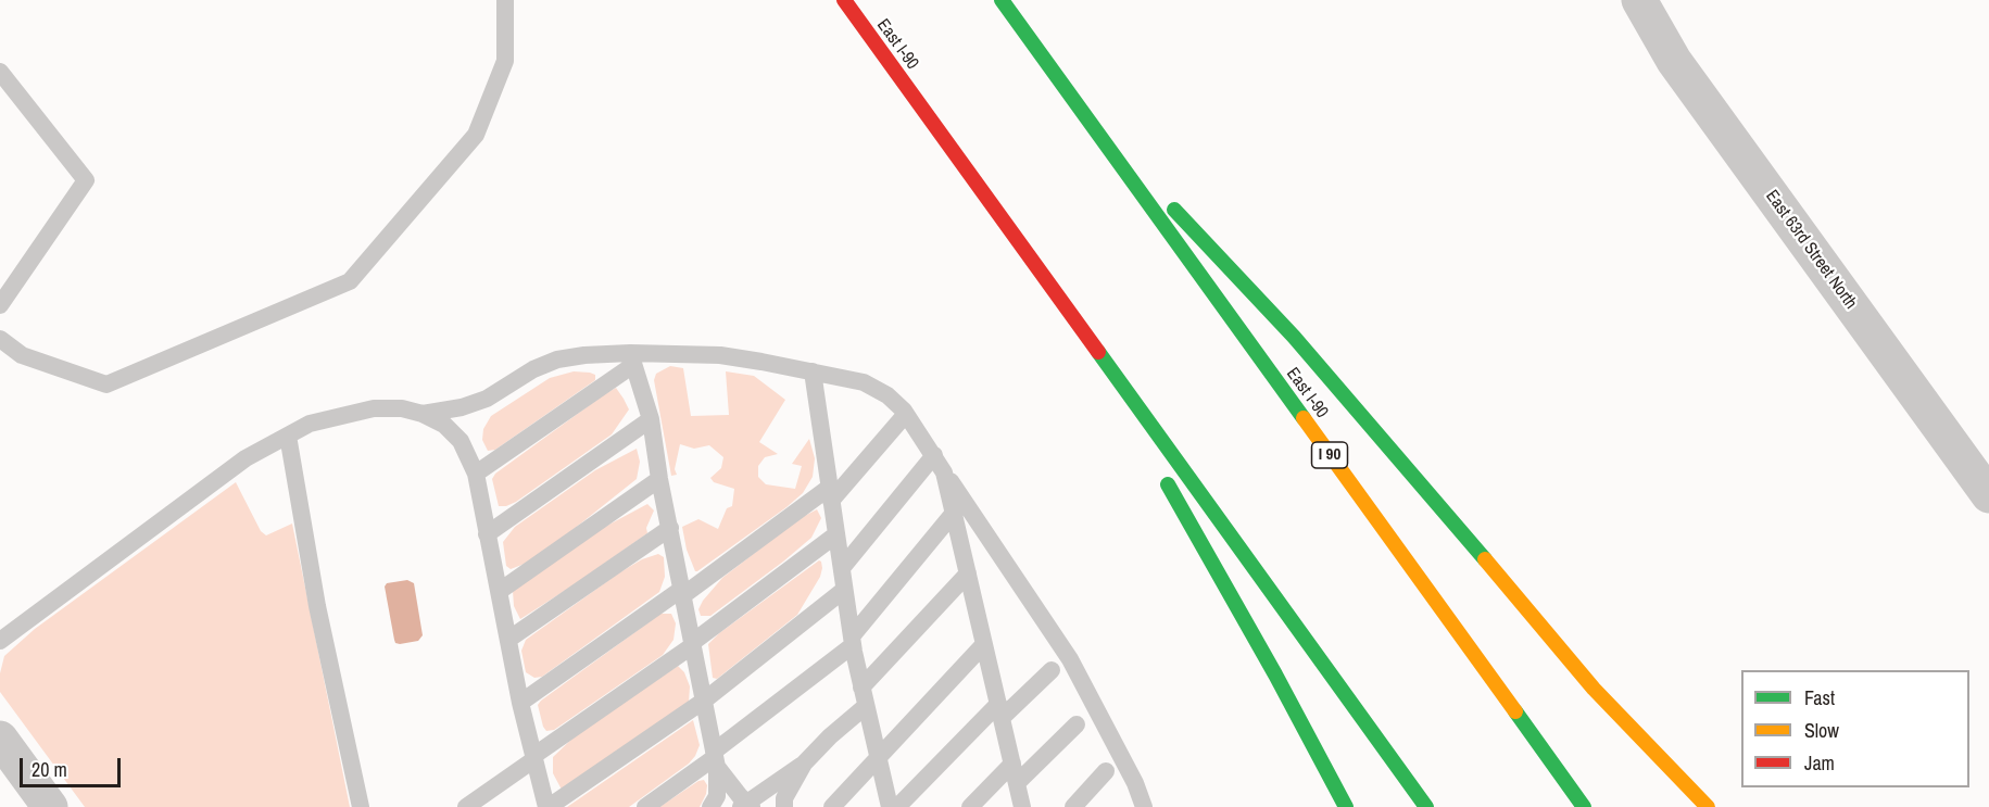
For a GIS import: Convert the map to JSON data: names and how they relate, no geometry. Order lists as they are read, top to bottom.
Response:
{
  "streets": {
    "highway": ["East I-90", "I 90"],
    "street": ["East 63rd Street North"]
  },
  "legend": ["Fast", "Slow", "Jam"],
  "scale_bar": "20 m"
}
